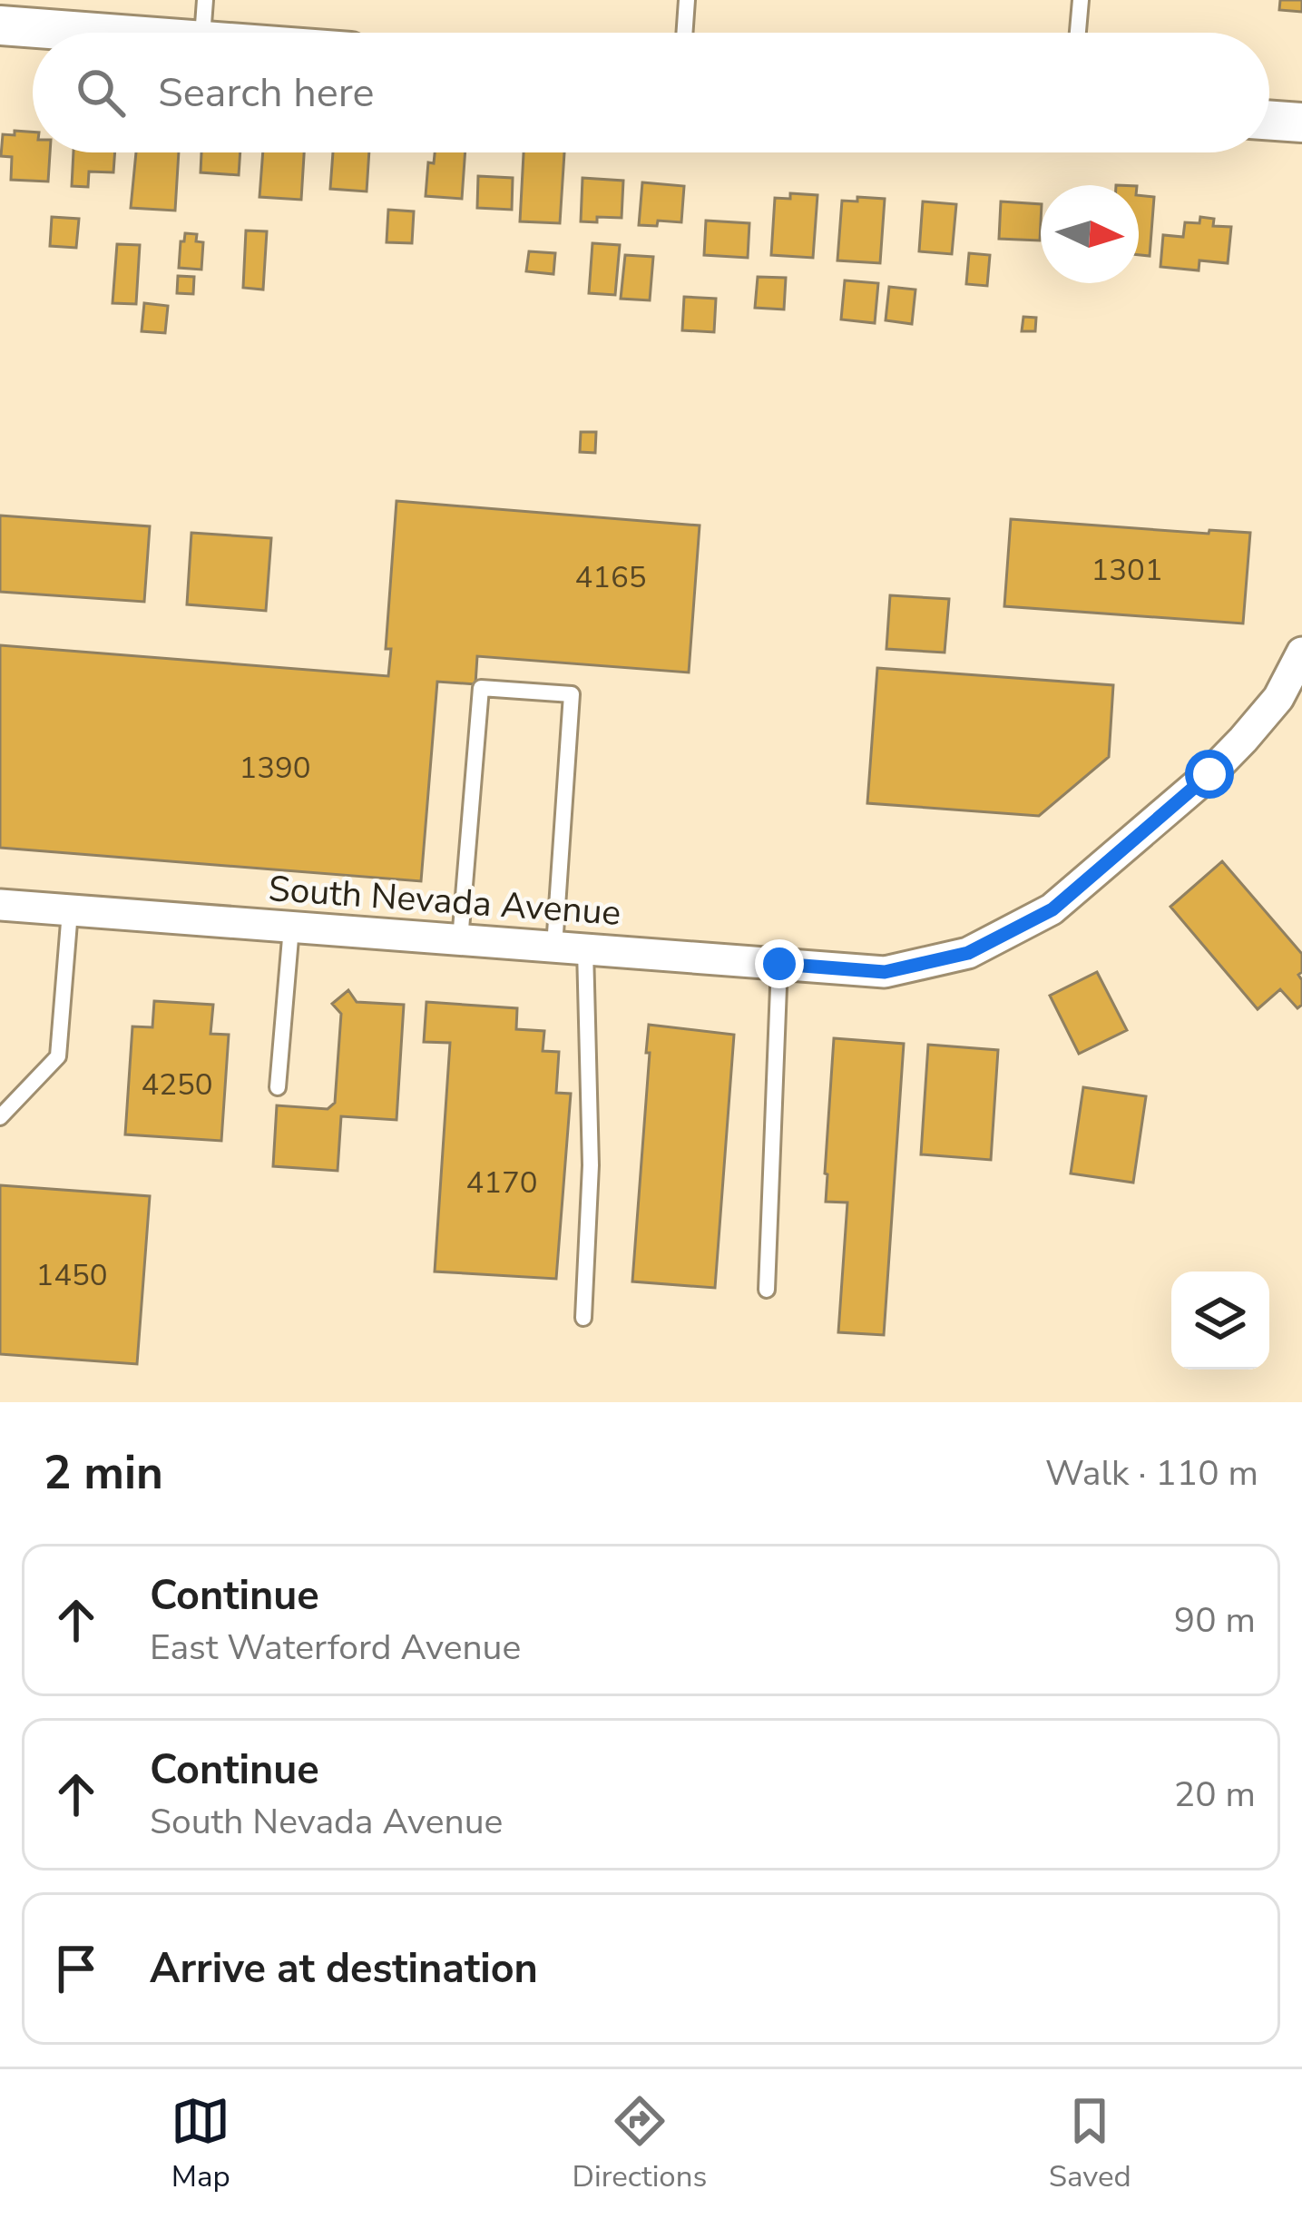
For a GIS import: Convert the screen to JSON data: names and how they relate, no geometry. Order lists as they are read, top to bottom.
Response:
{
  "streets": {
    "street": ["South Nevada Avenue"]
  },
  "house_numbers": [
    "1301",
    "4165",
    "1390",
    "4250",
    "4170",
    "1450"
  ],
  "north": "right",
  "page": {
    "search": "Search here",
    "heading": ["2 min", "Walk · 110 m"],
    "list": [
      ["Continue", "East Waterford Avenue", "90 m"],
      ["Continue", "South Nevada Avenue", "20 m"],
      "Arrive at destination"
    ],
    "nav": ["Map", "Directions", "Saved"]
  }
}
